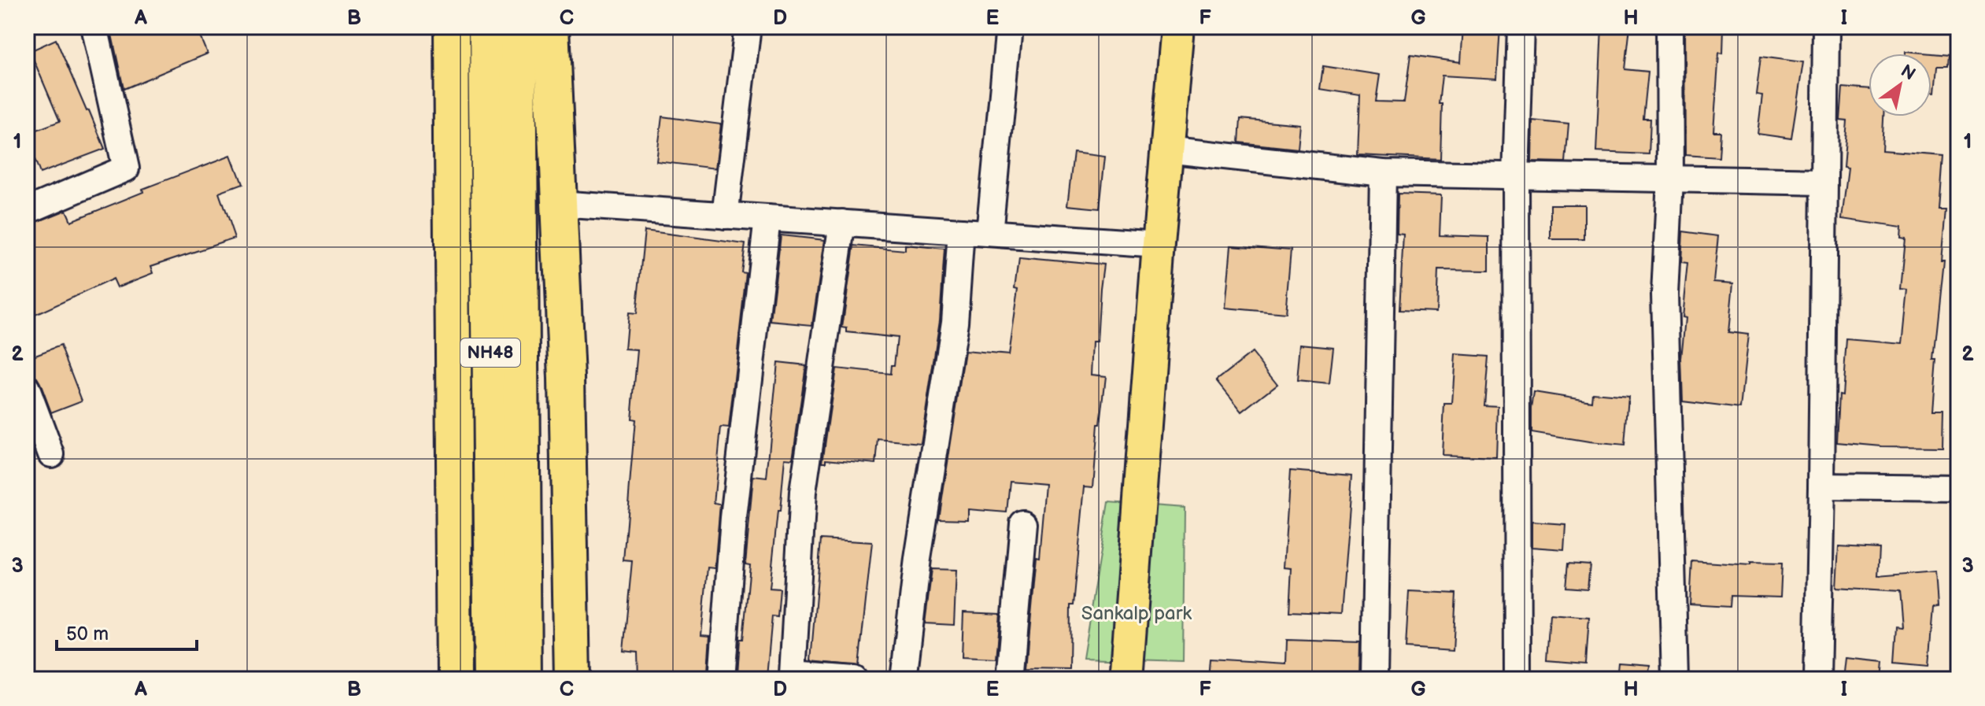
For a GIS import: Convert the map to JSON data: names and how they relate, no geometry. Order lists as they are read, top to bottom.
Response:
{
  "streets": {
    "highway": ["NH48"]
  },
  "parks": ["Sankalp park"],
  "scale_bar": "50 m",
  "north": "top right",
  "grid": {
    "columns": [
      "A",
      "B",
      "C",
      "D",
      "E",
      "F",
      "G",
      "H",
      "I"
    ],
    "rows": ["1", "2", "3"]
  }
}
